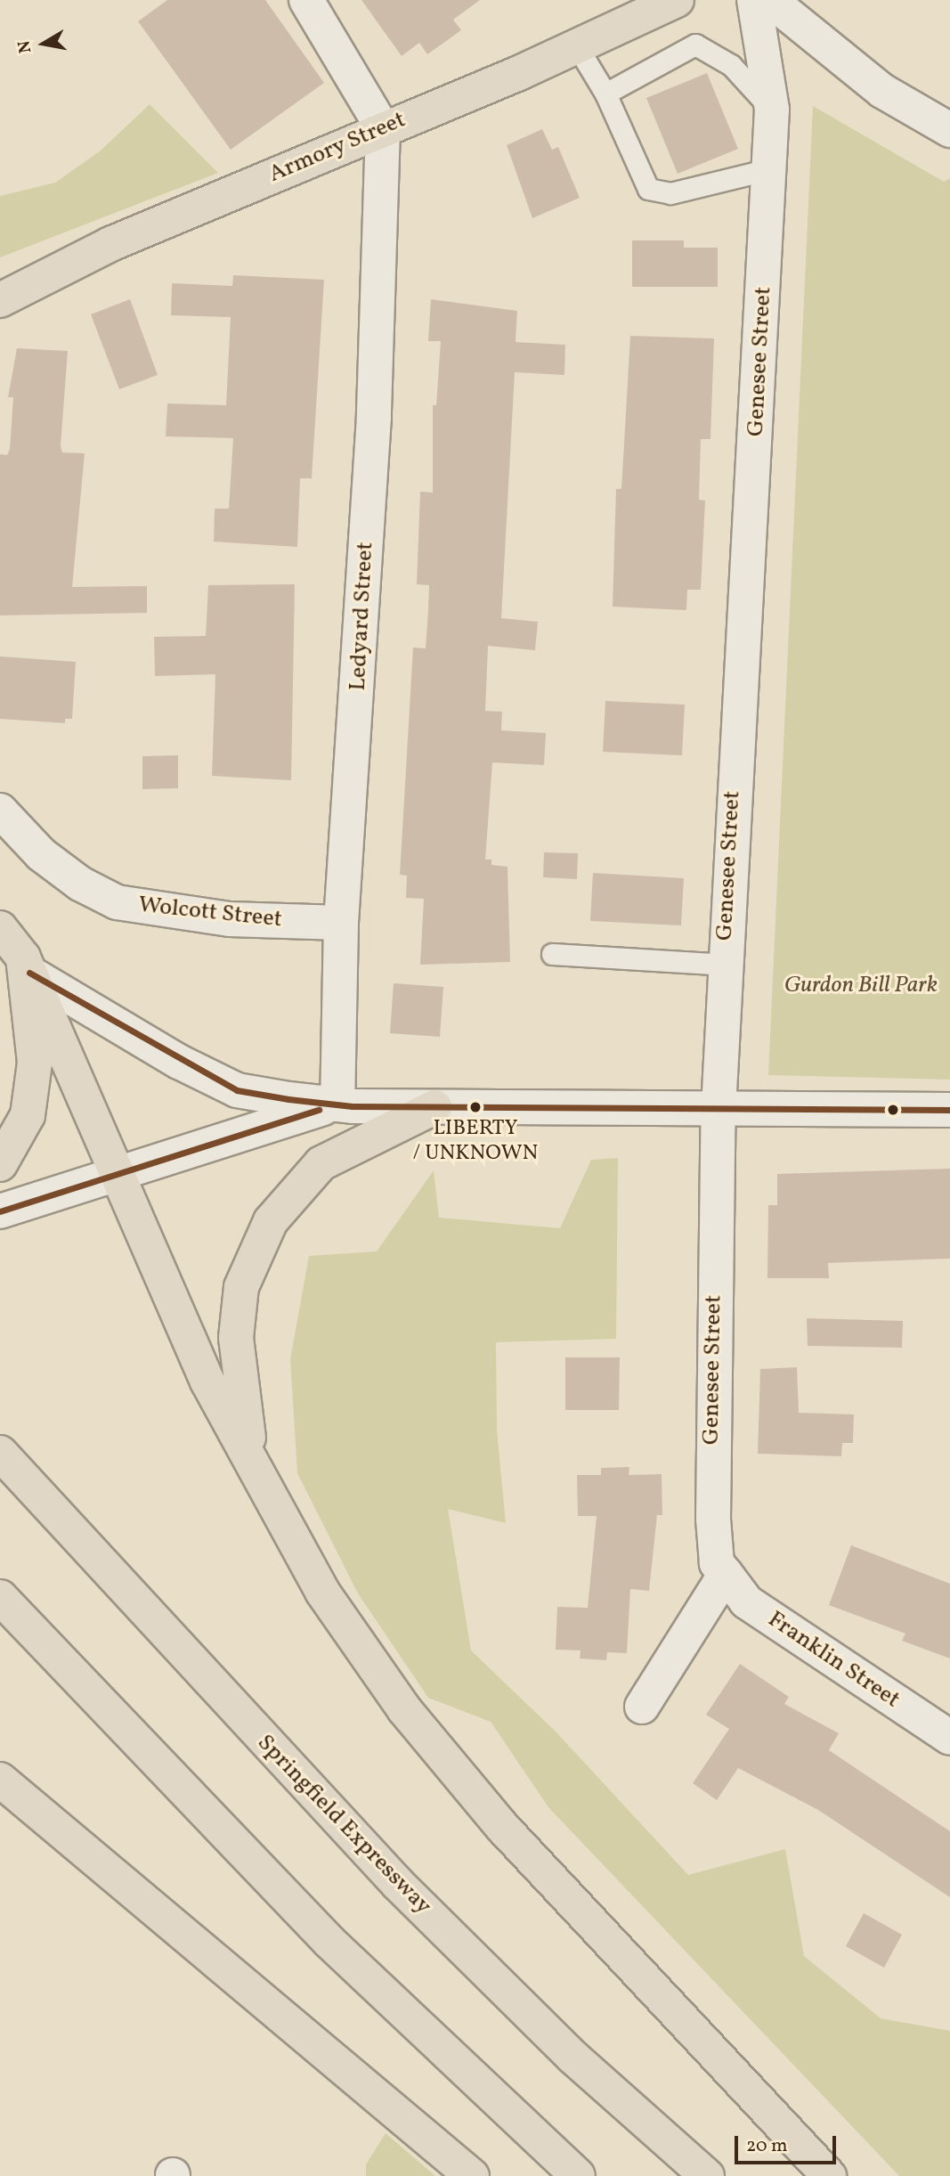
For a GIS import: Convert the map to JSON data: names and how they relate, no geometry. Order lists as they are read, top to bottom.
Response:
{
  "streets": {
    "main road": ["Armory Street", "Springfield Expressway"],
    "street": [
      "Genesee Street",
      "Ledyard Street",
      "Wolcott Street",
      "Franklin Street"
    ]
  },
  "crossings": [
    ["Armory Street", "Ledyard Street"],
    ["Genesee Street", "Franklin Street"],
    ["Ledyard Street", "Wolcott Street"]
  ],
  "parks": ["Gurdon Bill Park"],
  "places": ["LIBERTY / UNKNOWN"],
  "scale_bar": "20 m",
  "north": "left"
}
